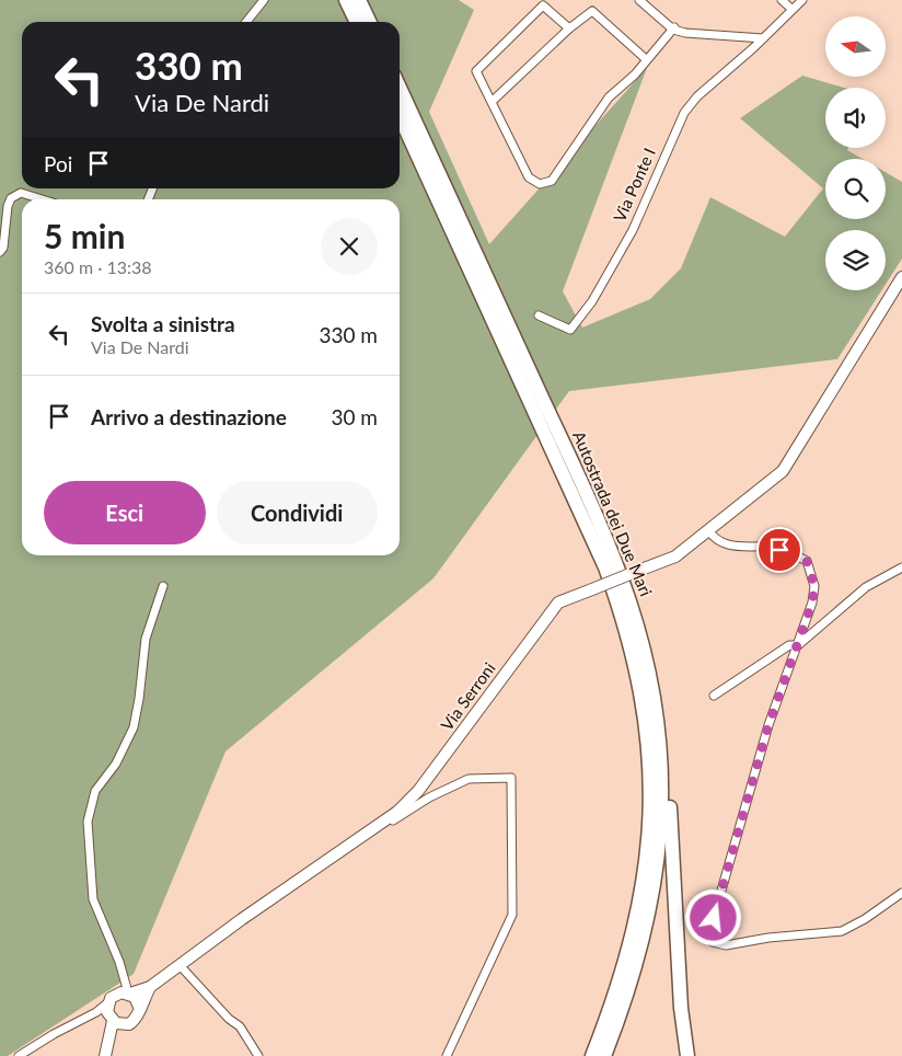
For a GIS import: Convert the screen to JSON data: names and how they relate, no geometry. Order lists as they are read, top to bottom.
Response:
{
  "streets": {
    "highway": ["Autostrada dei Due Mari"],
    "main road": ["Via Serroni"],
    "street": ["Via Ponte I"]
  },
  "north": "left",
  "page": {
    "turn": ["330 m", "Via De Nardi"],
    "then": "Poi",
    "heading": ["5 min", "360 m · 13:38"],
    "list": [
      {
        "name": "Svolta a sinistra",
        "note": "Via De Nardi",
        "value": "330 m"
      },
      {
        "name": "Arrivo a destinazione",
        "value": "30 m"
      }
    ],
    "buttons": ["Esci", "Condividi"]
  }
}
